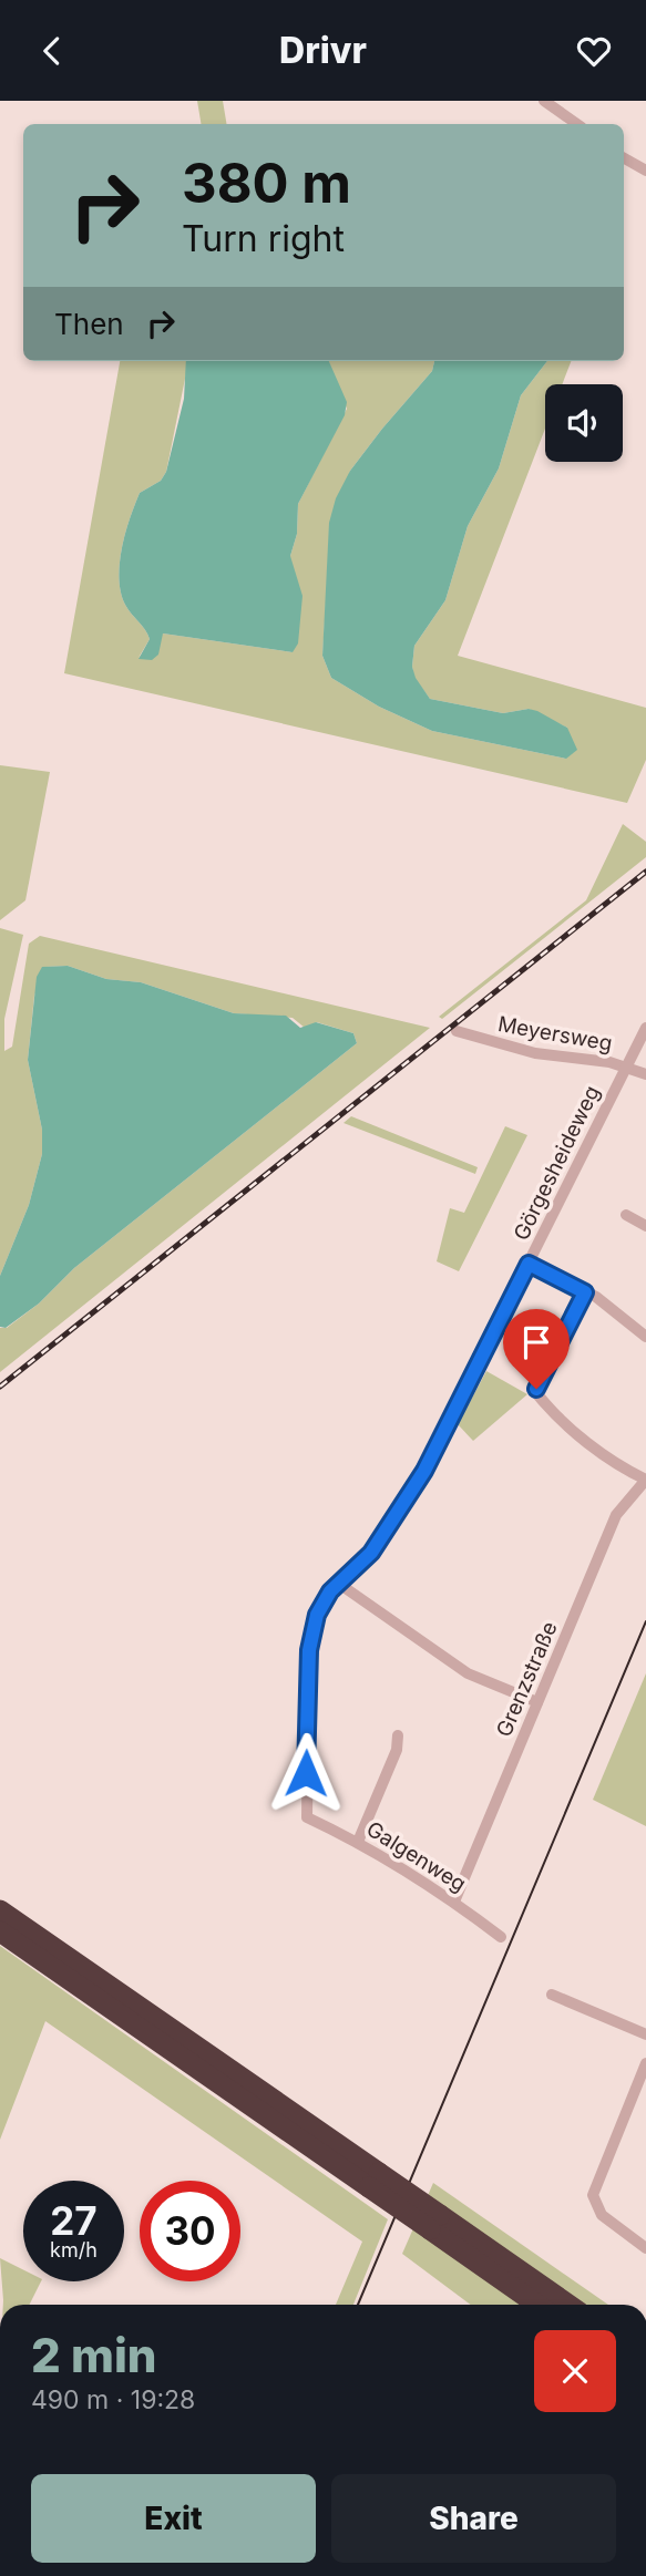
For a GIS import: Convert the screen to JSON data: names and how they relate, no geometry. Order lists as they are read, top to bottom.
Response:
{
  "streets": {
    "street": [
      "Meyersweg",
      "Görgesheideweg",
      "Grenzstraße",
      "Galgenweg"
    ]
  },
  "crossings": [
    ["Meyersweg", "Görgesheideweg"],
    ["Görgesheideweg", "Galgenweg"],
    ["Grenzstraße", "Galgenweg"]
  ],
  "page": {
    "header": "Drivr",
    "turn": ["380 m", "Turn right"],
    "then": "Then",
    "speed": "27 km/h",
    "limit": "30",
    "heading": ["2 min", "490 m · 19:28"],
    "buttons": ["Exit", "Share"]
  }
}
